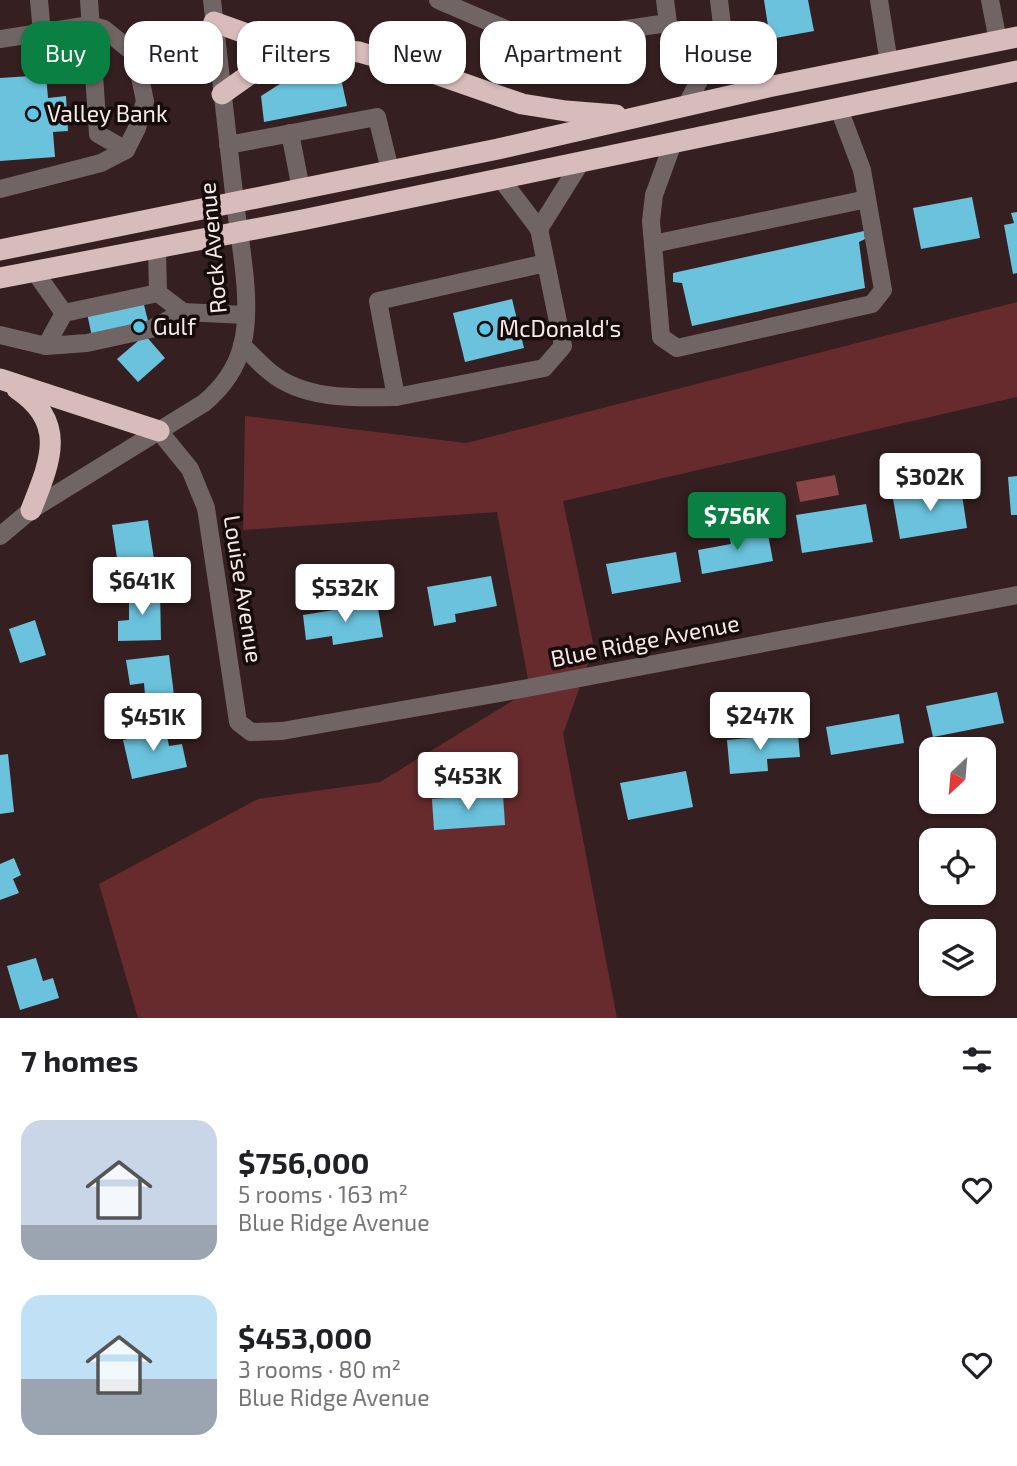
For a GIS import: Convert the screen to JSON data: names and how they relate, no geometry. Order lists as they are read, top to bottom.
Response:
{
  "streets": {
    "street": ["Rock Avenue", "Louise Avenue", "Blue Ridge Avenue"]
  },
  "crossings": [
    ["Rock Avenue", "Louise Avenue"],
    ["Louise Avenue", "Blue Ridge Avenue"]
  ],
  "places": ["Valley Bank", "Gulf", "McDonald's"],
  "north": "bottom left",
  "page": {
    "chip": [
      "Buy",
      "Rent",
      "Filters",
      "New",
      "Apartment",
      "House"
    ],
    "price": [
      "$302K",
      "$756K",
      "$641K",
      "$532K",
      "$247K",
      "$451K",
      "$453K"
    ],
    "heading": "7 homes",
    "list": [
      {
        "name": "$756,000",
        "note": "5 rooms · 163 m² · Blue Ridge Avenue"
      },
      {
        "name": "$453,000",
        "note": "3 rooms · 80 m² · Blue Ridge Avenue"
      }
    ]
  }
}
